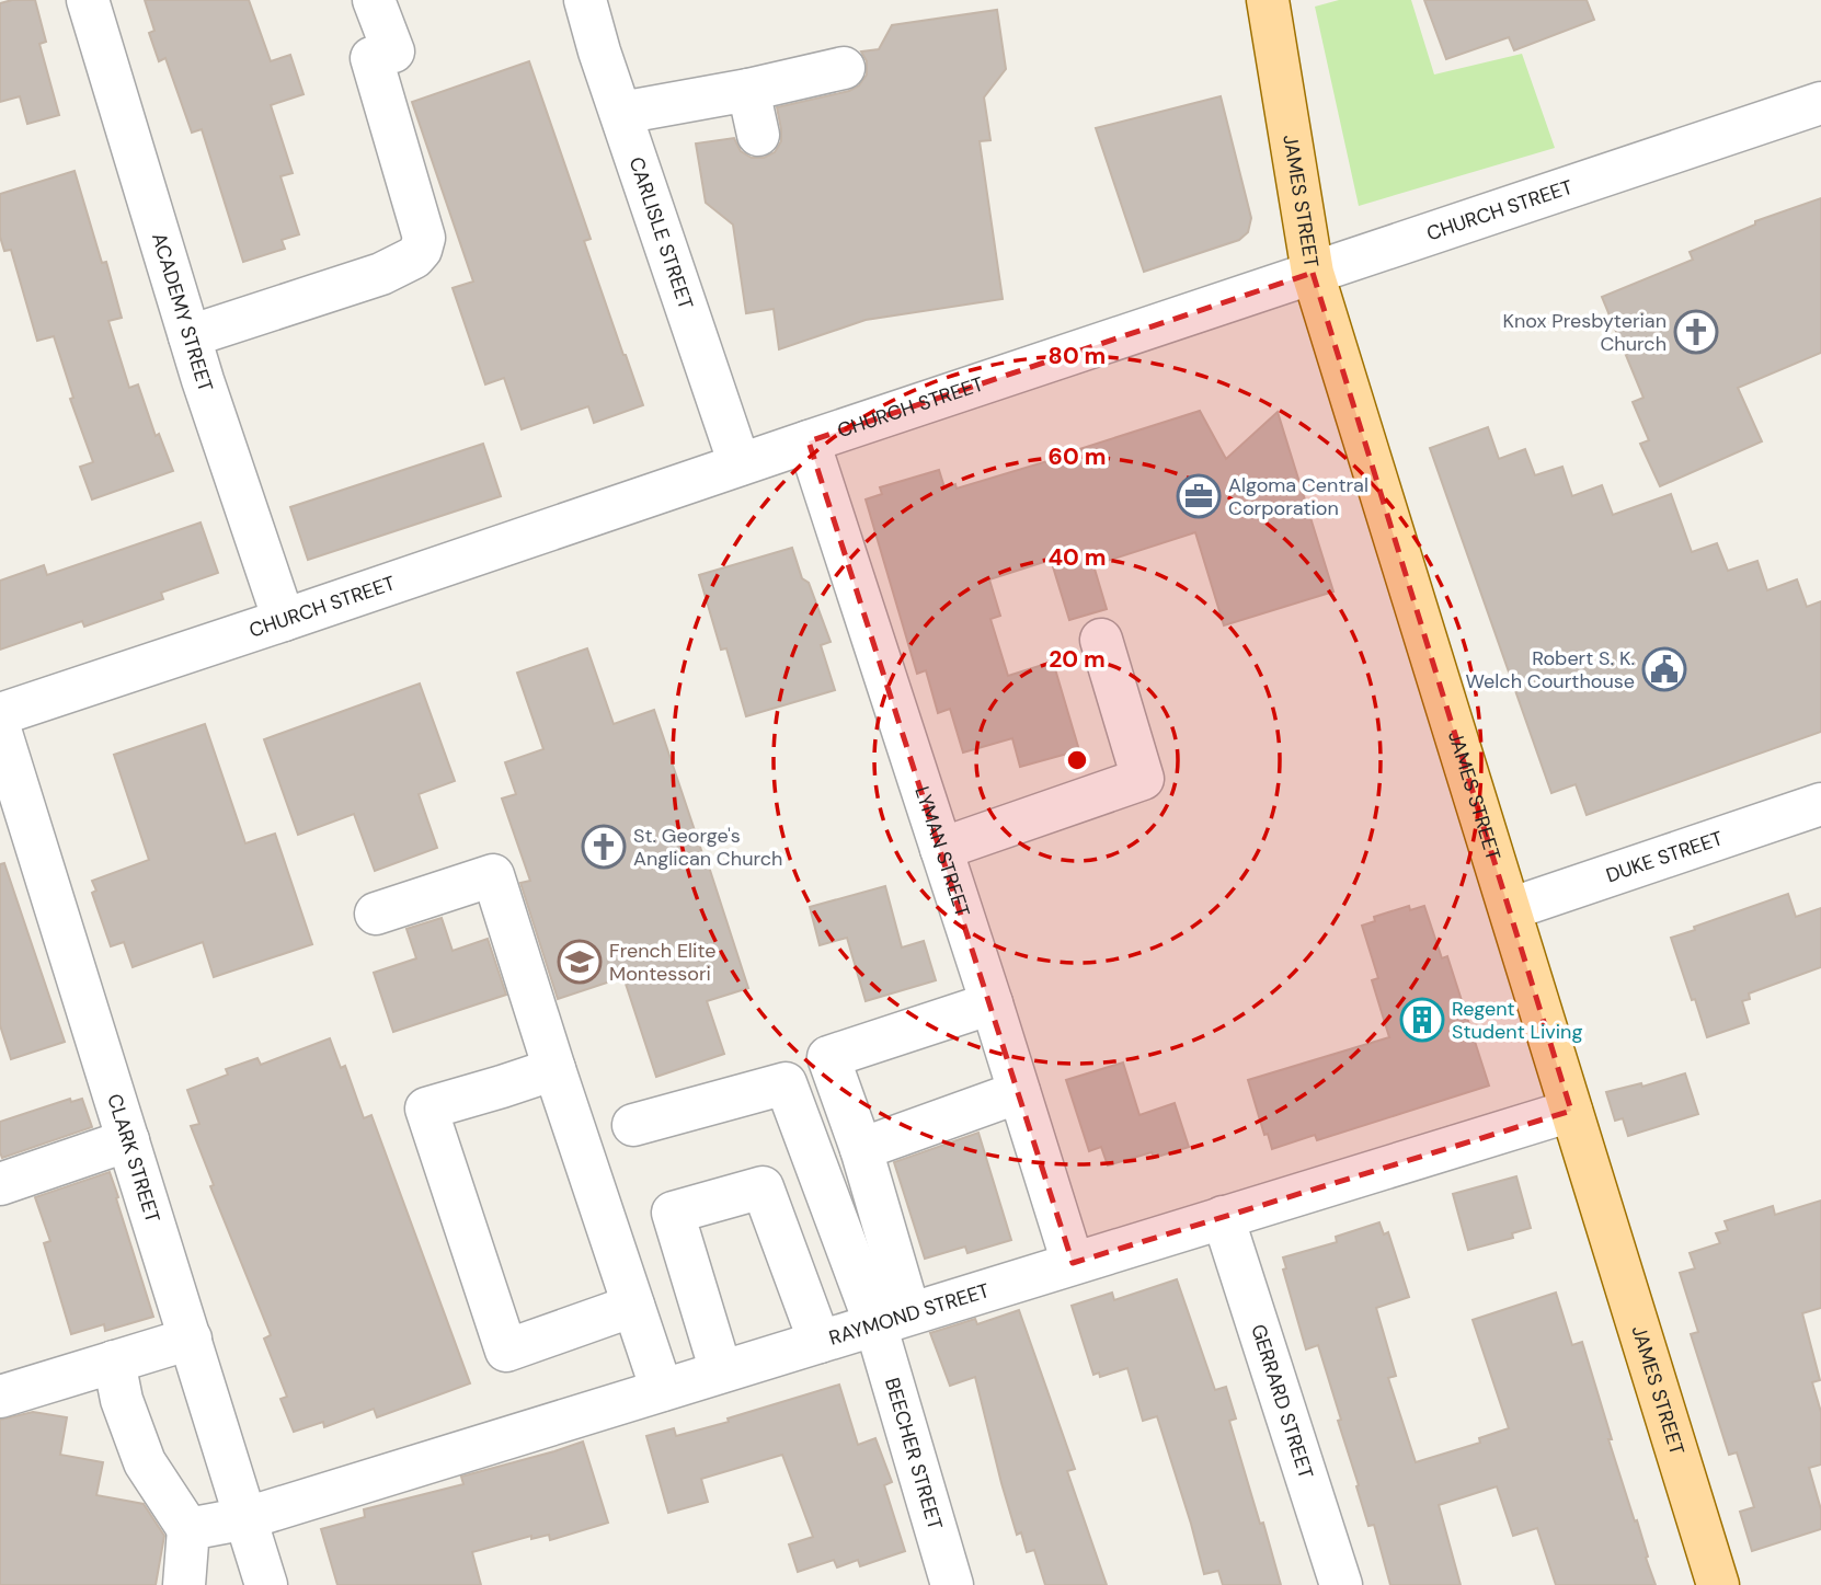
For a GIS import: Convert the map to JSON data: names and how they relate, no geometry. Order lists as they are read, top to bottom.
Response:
{
  "streets": {
    "main road": ["JAMES STREET"],
    "street": [
      "CHURCH STREET",
      "CARLISLE STREET",
      "ACADEMY STREET",
      "LYMAN STREET",
      "DUKE STREET",
      "CLARK STREET",
      "RAYMOND STREET",
      "GERRARD STREET",
      "BEECHER STREET"
    ]
  },
  "crossings": [
    ["JAMES STREET", "CHURCH STREET"],
    ["JAMES STREET", "DUKE STREET"],
    ["JAMES STREET", "RAYMOND STREET"],
    ["CHURCH STREET", "CARLISLE STREET"],
    ["CHURCH STREET", "ACADEMY STREET"],
    ["CHURCH STREET", "LYMAN STREET"],
    ["LYMAN STREET", "RAYMOND STREET"],
    ["CLARK STREET", "RAYMOND STREET"],
    ["RAYMOND STREET", "GERRARD STREET"],
    ["RAYMOND STREET", "BEECHER STREET"]
  ],
  "places": {
    "church": ["Knox Presbyterian Church", "St. George's Anglican Church"],
    "office": ["Algoma Central Corporation"],
    "public building": ["Robert S. K. Welch Courthouse"],
    "school or university": ["French Elite Montessori"],
    "building": ["Regent Student Living"]
  },
  "rings": [
    "80 m",
    "60 m",
    "40 m",
    "20 m"
  ]
}
